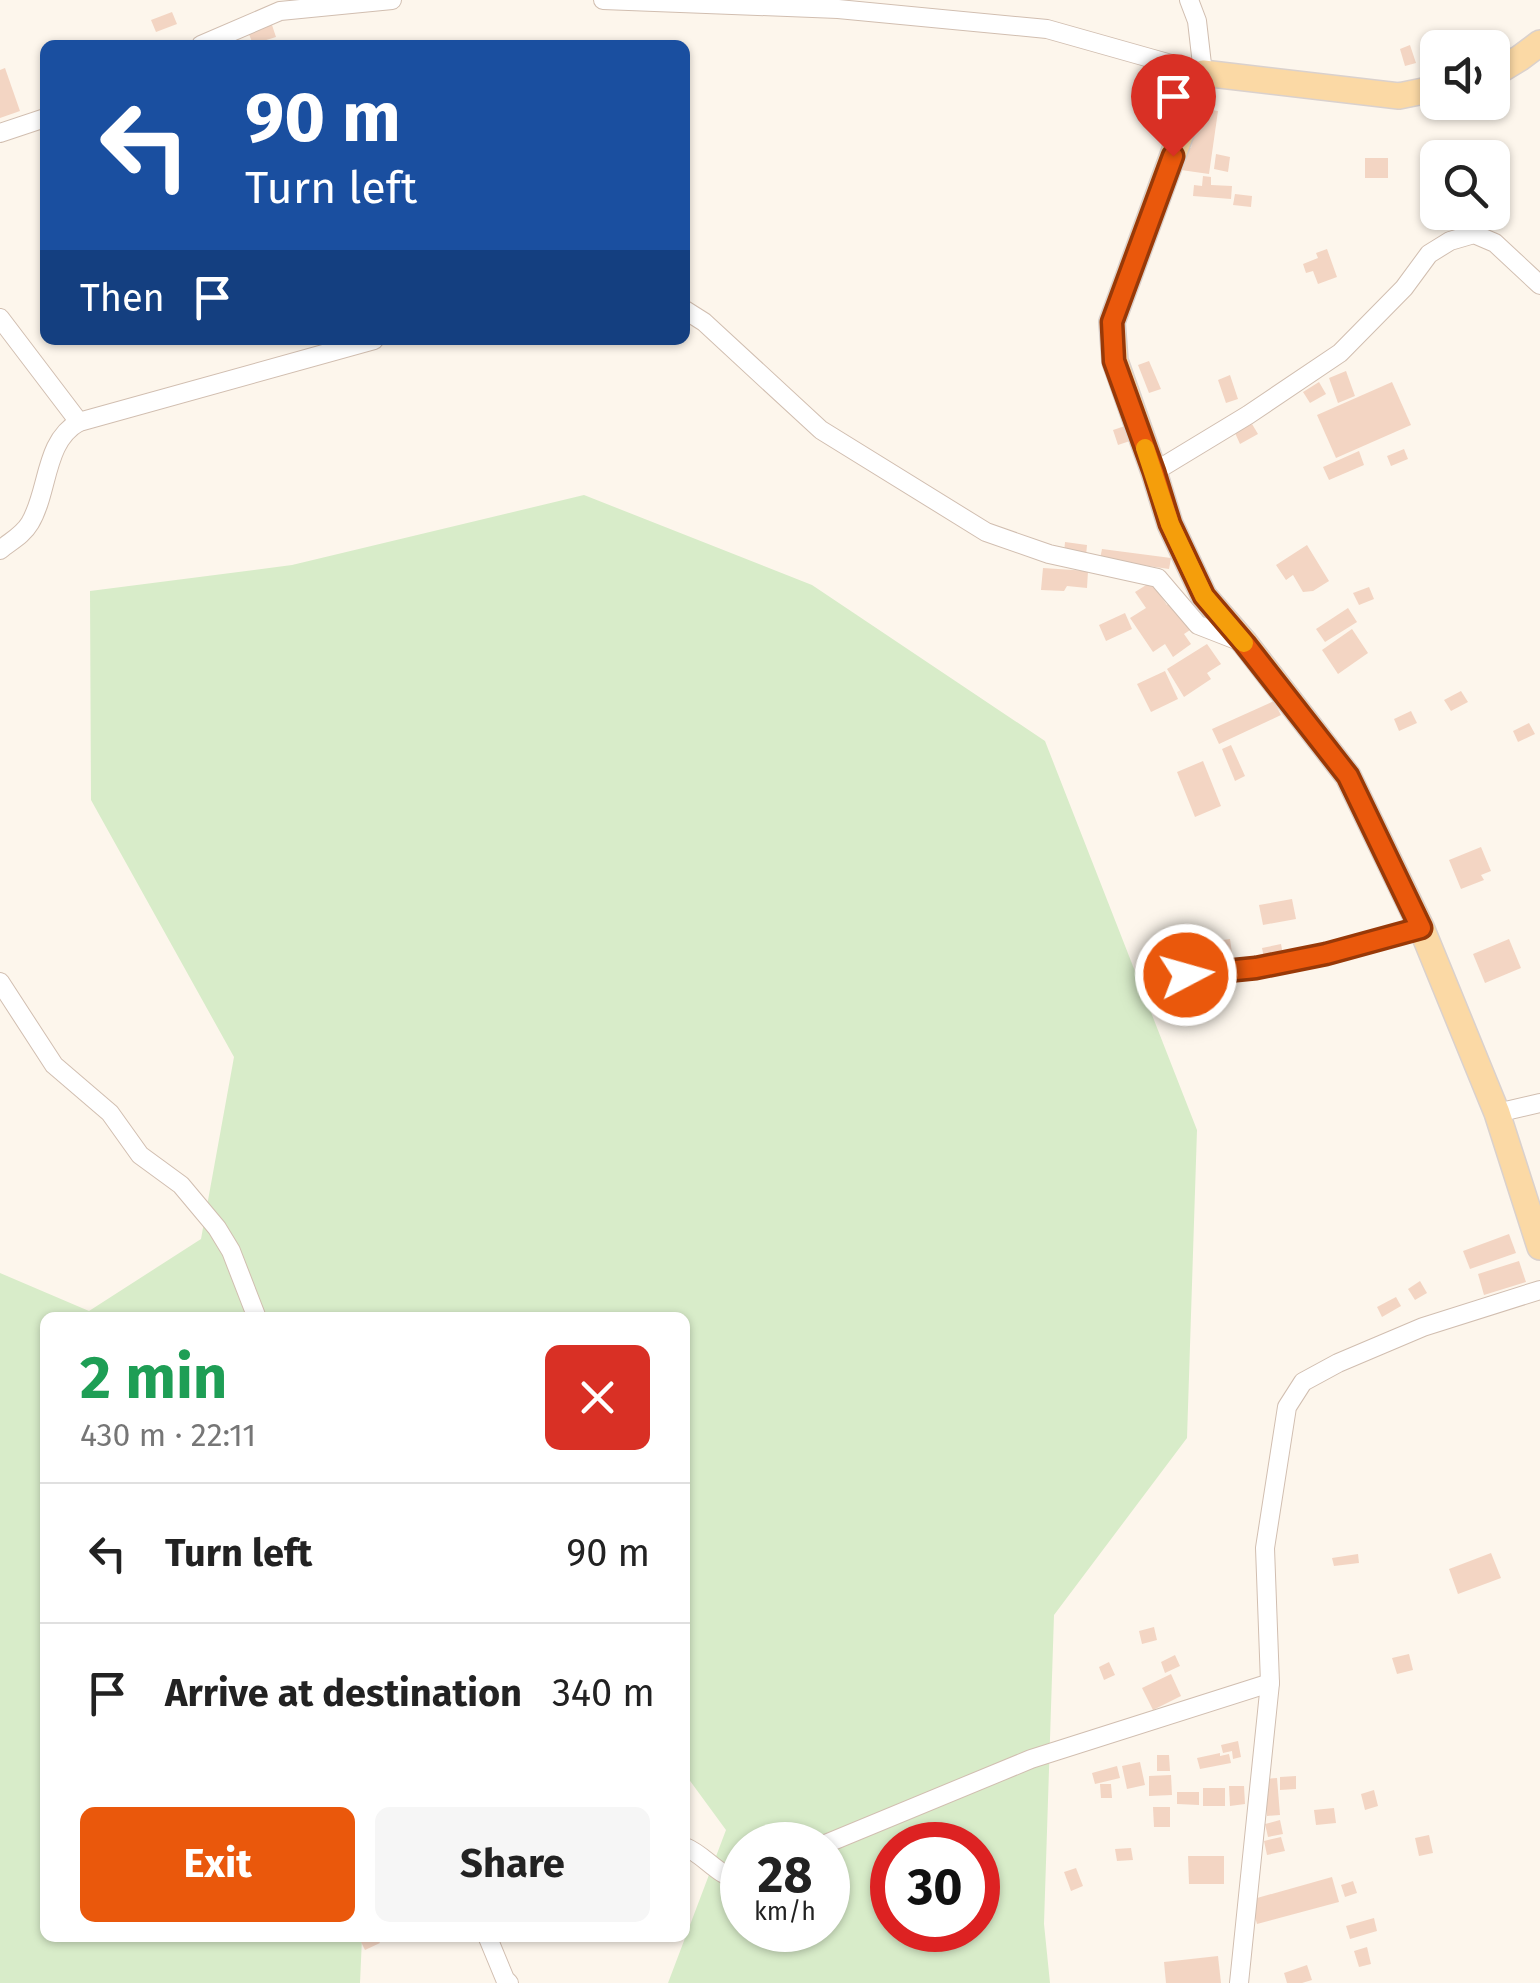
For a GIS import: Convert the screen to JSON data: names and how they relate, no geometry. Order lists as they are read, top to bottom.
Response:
{
  "page": {
    "turn": ["90 m", "Turn left"],
    "then": "Then",
    "heading": ["2 min", "430 m · 22:11"],
    "list": [
      {
        "name": "Turn left",
        "value": "90 m"
      },
      {
        "name": "Arrive at destination",
        "value": "340 m"
      }
    ],
    "buttons": ["Exit", "Share"],
    "speed": "28 km/h",
    "limit": "30"
  }
}
